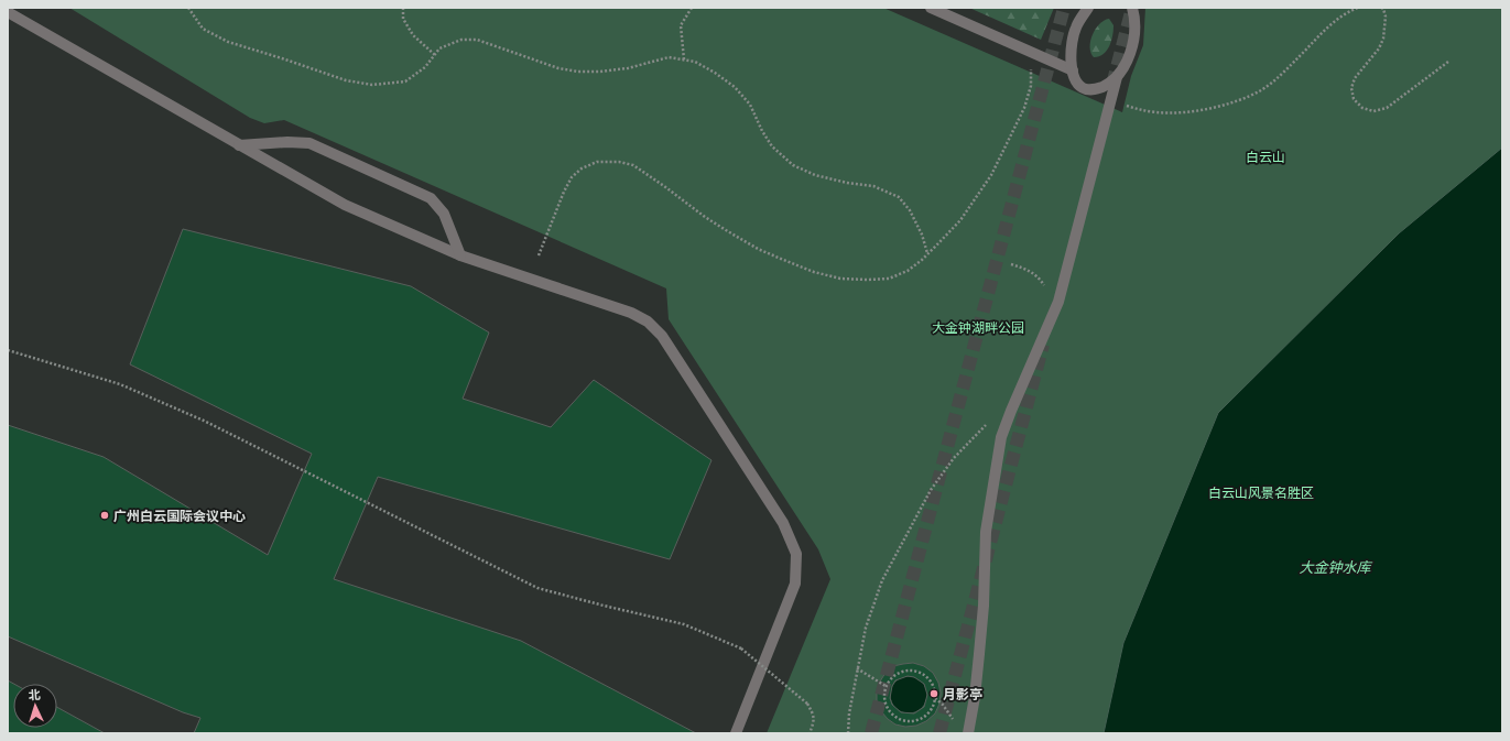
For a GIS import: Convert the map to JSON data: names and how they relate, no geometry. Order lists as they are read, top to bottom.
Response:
{
  "water": ["大金钟水库"],
  "parks": ["白云山", "大金钟湖畔公园", "白云山风景名胜区"],
  "places": ["广州白云国际会议中心", "月影亭"],
  "north": "top"
}
